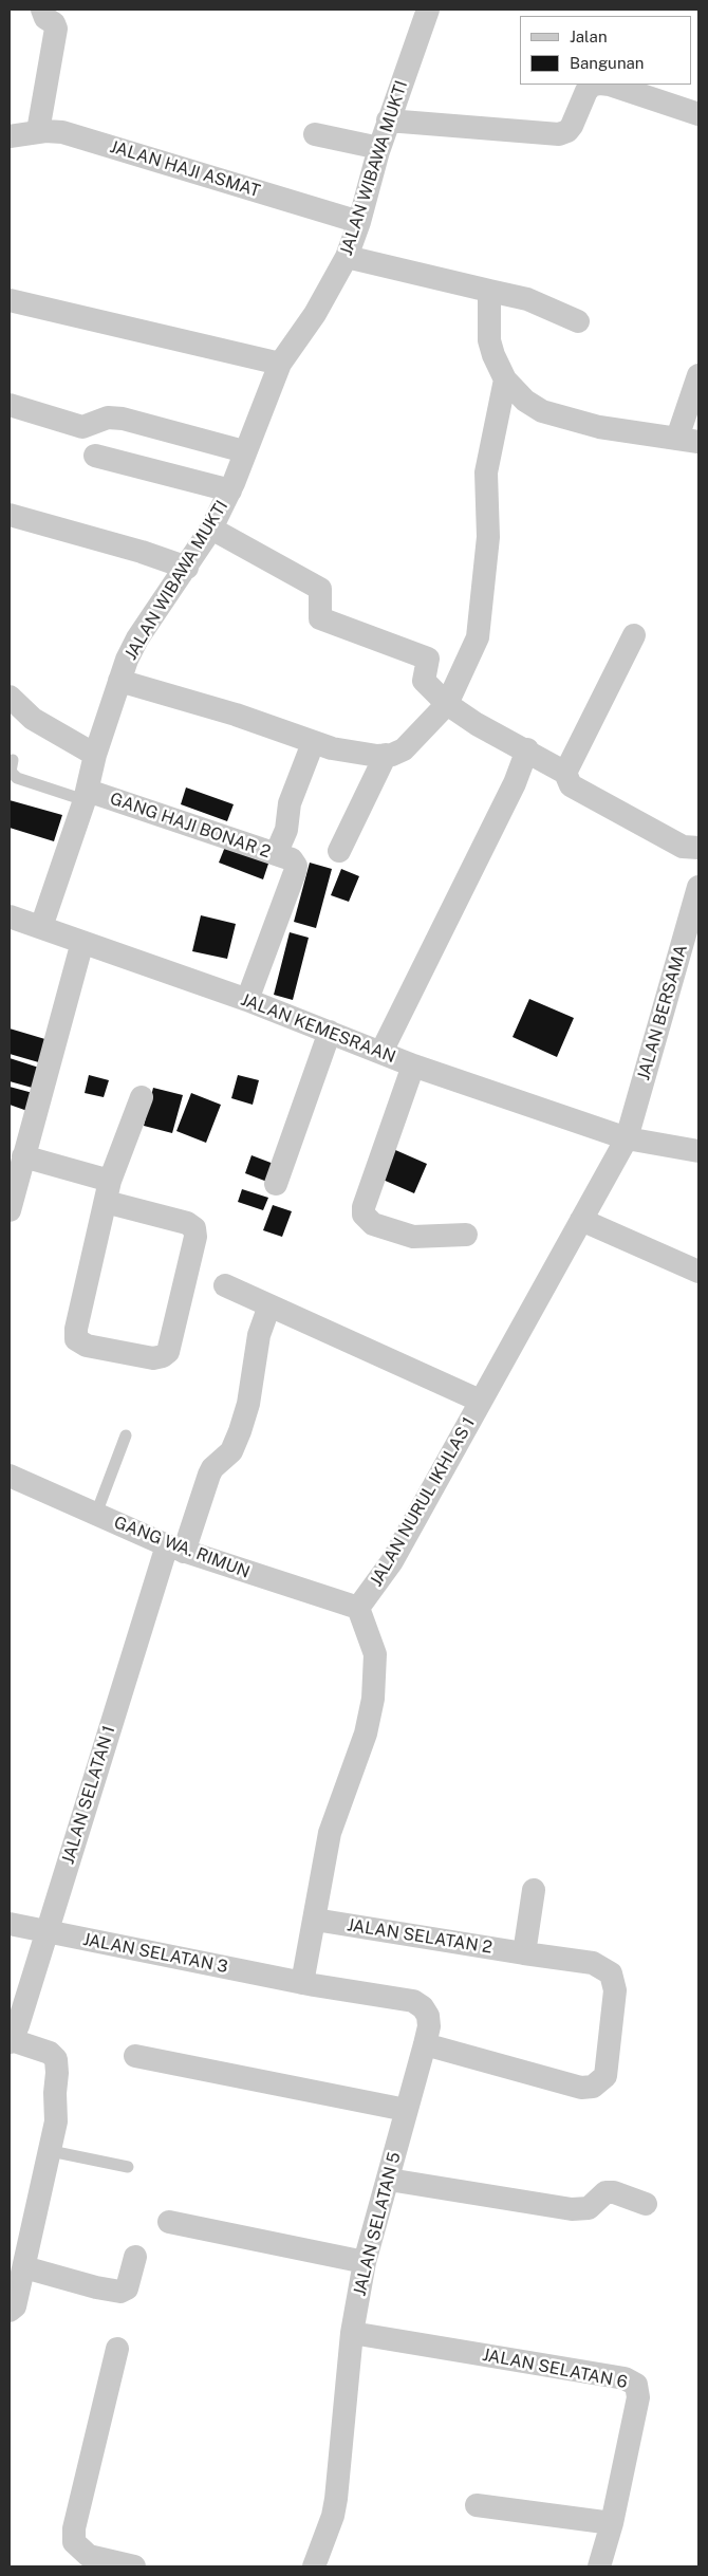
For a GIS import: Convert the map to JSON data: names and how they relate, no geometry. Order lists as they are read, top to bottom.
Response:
{
  "streets": {
    "street": [
      "JALAN WIBAWA MUKTI",
      "JALAN HAJI ASMAT",
      "GANG HAJI BONAR 2",
      "JALAN BERSAMA",
      "JALAN KEMESRAAN",
      "JALAN NURUL IKHLAS 1",
      "GANG WA. RIMUN",
      "JALAN SELATAN 1",
      "JALAN SELATAN 2",
      "JALAN SELATAN 3",
      "JALAN SELATAN 5",
      "JALAN SELATAN 6"
    ]
  },
  "crossings": [
    ["JALAN WIBAWA MUKTI", "JALAN HAJI ASMAT"],
    ["JALAN WIBAWA MUKTI", "GANG HAJI BONAR 2"],
    ["JALAN WIBAWA MUKTI", "JALAN KEMESRAAN"],
    ["JALAN BERSAMA", "JALAN KEMESRAAN"],
    ["JALAN BERSAMA", "JALAN NURUL IKHLAS 1"],
    ["JALAN KEMESRAAN", "JALAN NURUL IKHLAS 1"],
    ["JALAN NURUL IKHLAS 1", "GANG WA. RIMUN"],
    ["GANG WA. RIMUN", "JALAN SELATAN 1"],
    ["JALAN SELATAN 1", "JALAN SELATAN 3"],
    ["JALAN SELATAN 2", "JALAN SELATAN 5"],
    ["JALAN SELATAN 3", "JALAN SELATAN 5"],
    ["JALAN SELATAN 5", "JALAN SELATAN 6"]
  ],
  "legend": ["Jalan", "Bangunan"]
}
